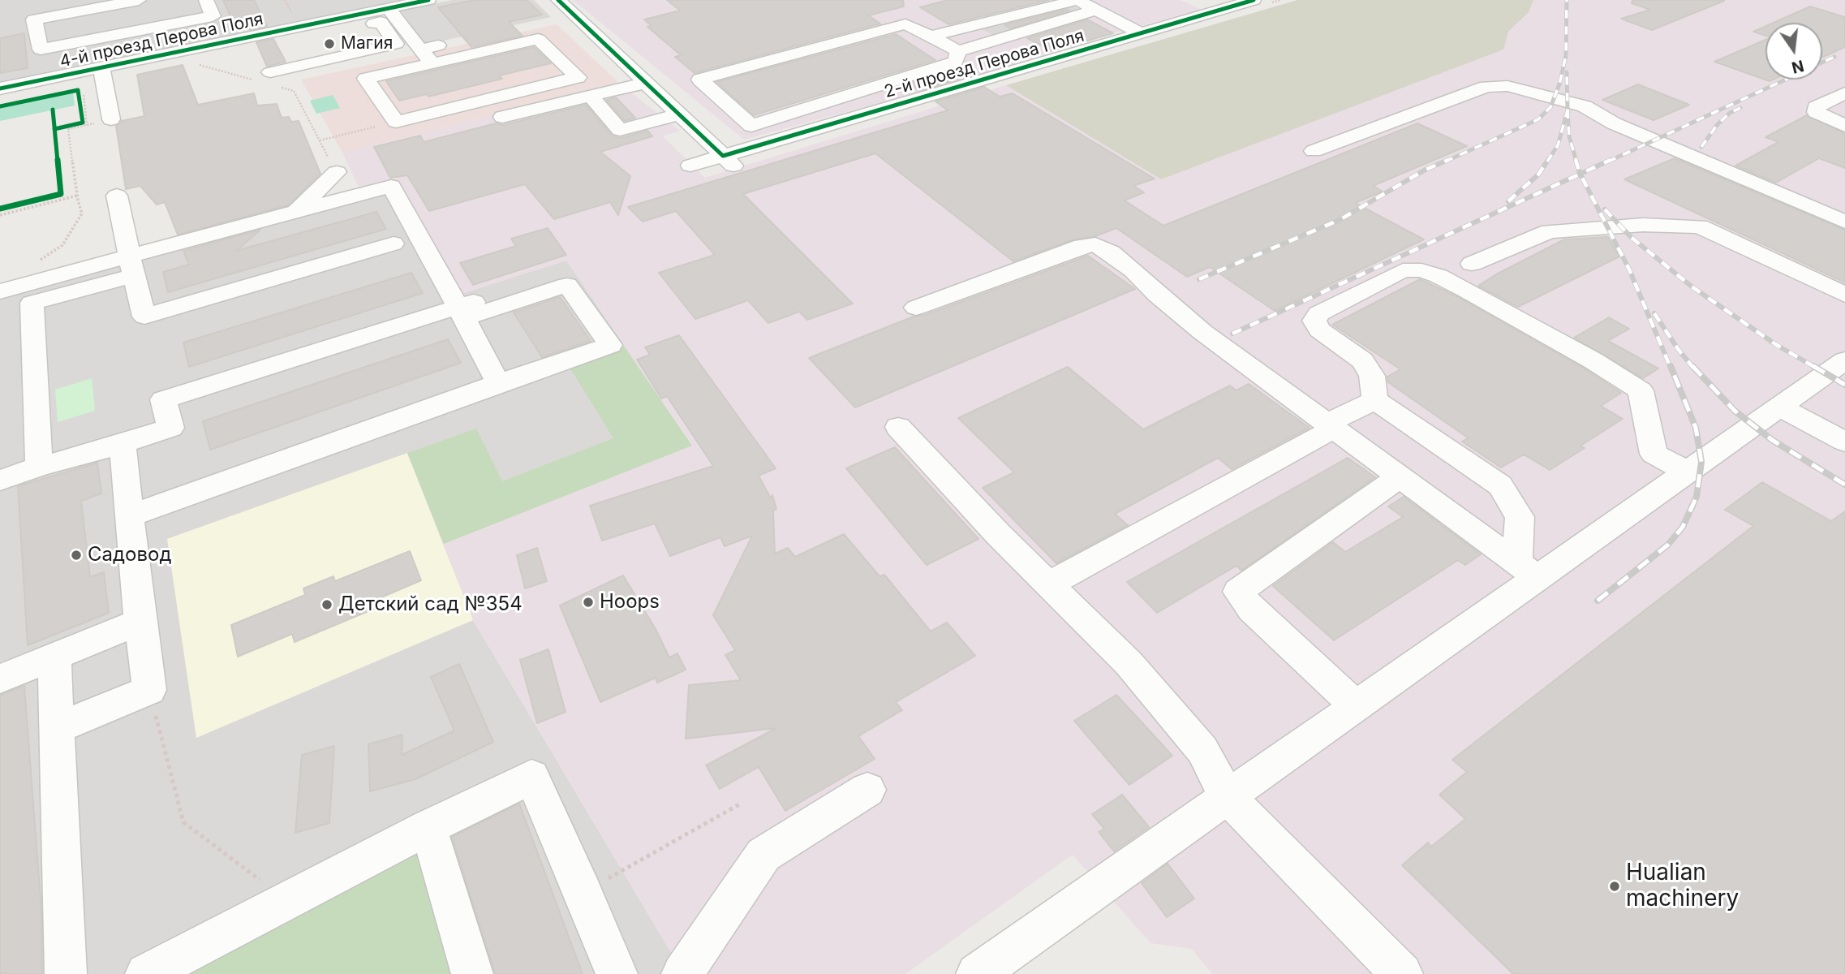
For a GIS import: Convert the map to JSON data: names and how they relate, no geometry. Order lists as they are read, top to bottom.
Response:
{
  "streets": {
    "street": ["4-й проезд Перова Поля", "2-й проезд Перова Поля"]
  },
  "places": [
    "Магия",
    "Садовод",
    "Hoops",
    "Детский сад №354",
    "Hualian machinery"
  ],
  "north": "bottom"
}
